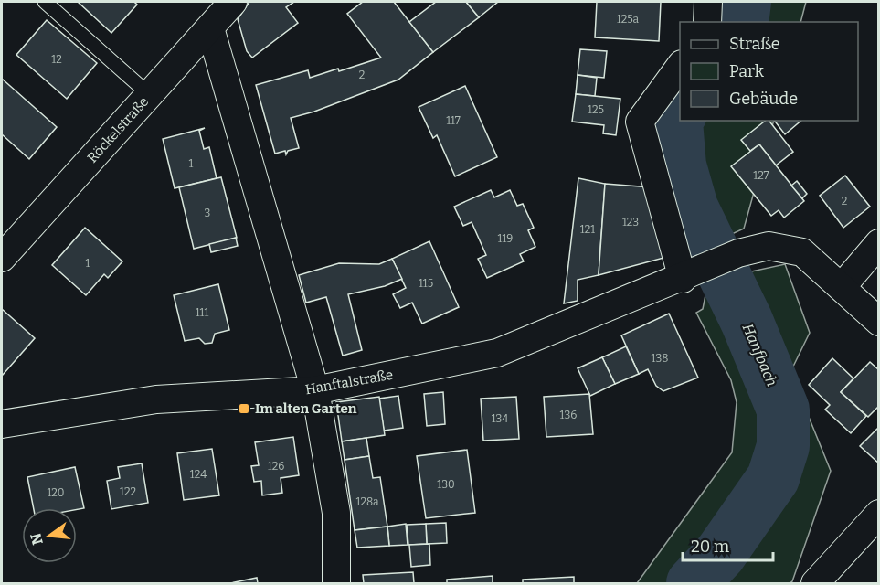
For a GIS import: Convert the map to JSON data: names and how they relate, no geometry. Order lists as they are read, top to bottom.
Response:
{
  "streets": {
    "street": ["Röckelstraße", "Hanftalstraße"]
  },
  "water": ["Hanfbach"],
  "places": {
    "transit": ["Im alten Garten"]
  },
  "house_numbers": [
    "125a",
    "12",
    "2",
    "125",
    "117",
    "1",
    "127",
    "2",
    "3",
    "123",
    "121",
    "119",
    "1",
    "115",
    "111",
    "138",
    "136",
    "134",
    "126",
    "124",
    "130",
    "122",
    "120",
    "128a"
  ],
  "legend": ["Straße", "Park", "Gebäude"],
  "scale_bar": "20 m",
  "north": "left"
}
